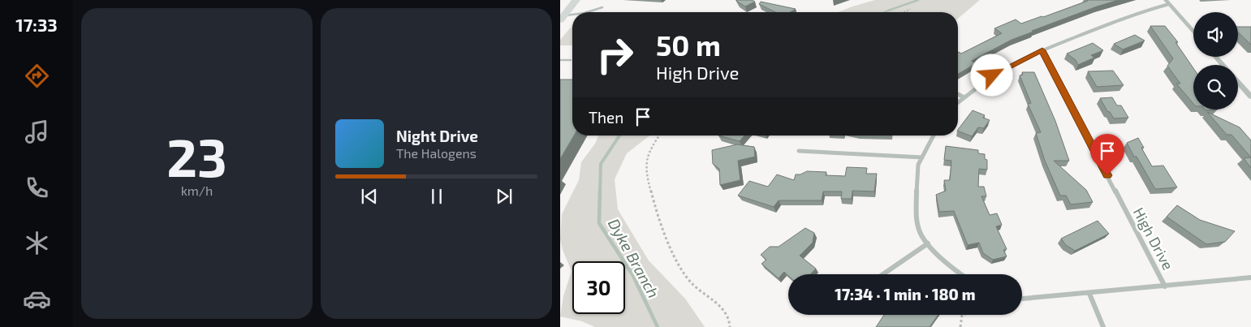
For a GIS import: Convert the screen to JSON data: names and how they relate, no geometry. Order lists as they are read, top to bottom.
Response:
{
  "streets": {
    "street": ["High Drive"]
  },
  "water": ["Dyke Branch"],
  "page": {
    "tabs": "17:33",
    "tile": ["23", "km/h"],
    "turn": ["50 m", "High Drive"],
    "then": "Then",
    "song": ["Night Drive", "The Halogens"],
    "limit": "30",
    "trip": "17:34 · 1 min · 180 m"
  }
}
